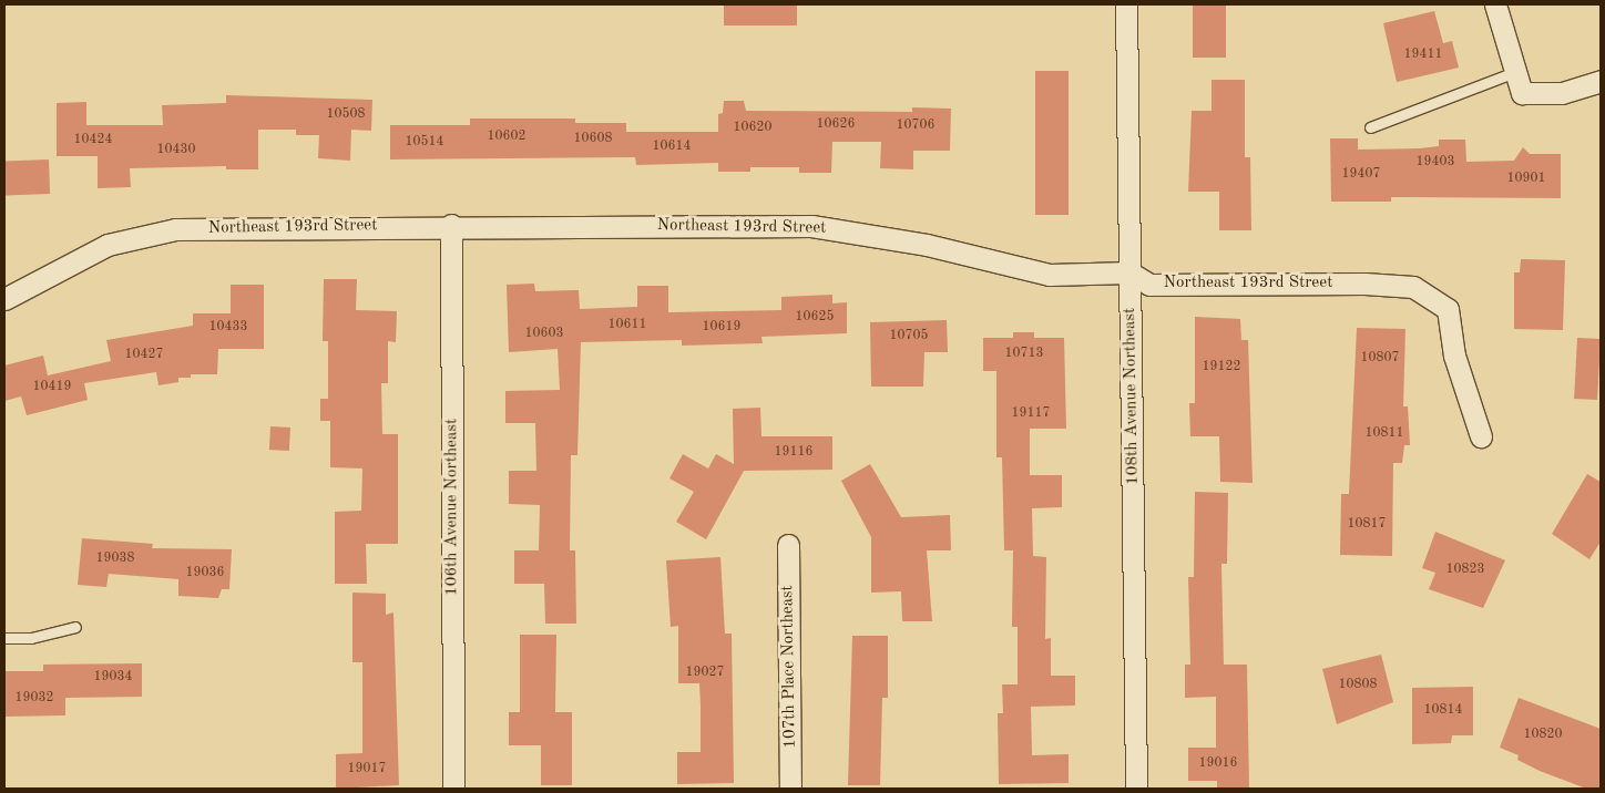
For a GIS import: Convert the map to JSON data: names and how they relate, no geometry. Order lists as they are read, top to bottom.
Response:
{
  "streets": {
    "street": [
      "Northeast 193rd Street",
      "108th Avenue Northeast",
      "106th Avenue Northeast",
      "107th Place Northeast"
    ]
  },
  "crossings": [
    ["Northeast 193rd Street", "108th Avenue Northeast"],
    ["Northeast 193rd Street", "106th Avenue Northeast"]
  ],
  "house_numbers": [
    "19411",
    "10508",
    "10626",
    "10706",
    "10620",
    "10602",
    "10608",
    "10424",
    "10514",
    "10614",
    "10430",
    "19403",
    "19407",
    "10901",
    "10625",
    "10611",
    "10433",
    "10619",
    "10603",
    "10705",
    "10713",
    "10427",
    "10807",
    "19122",
    "10419",
    "19117",
    "10811",
    "19116",
    "10817",
    "19038",
    "10823",
    "19036",
    "19027",
    "19034",
    "10808",
    "19032",
    "10814",
    "10820",
    "19016",
    "19017"
  ]
}
